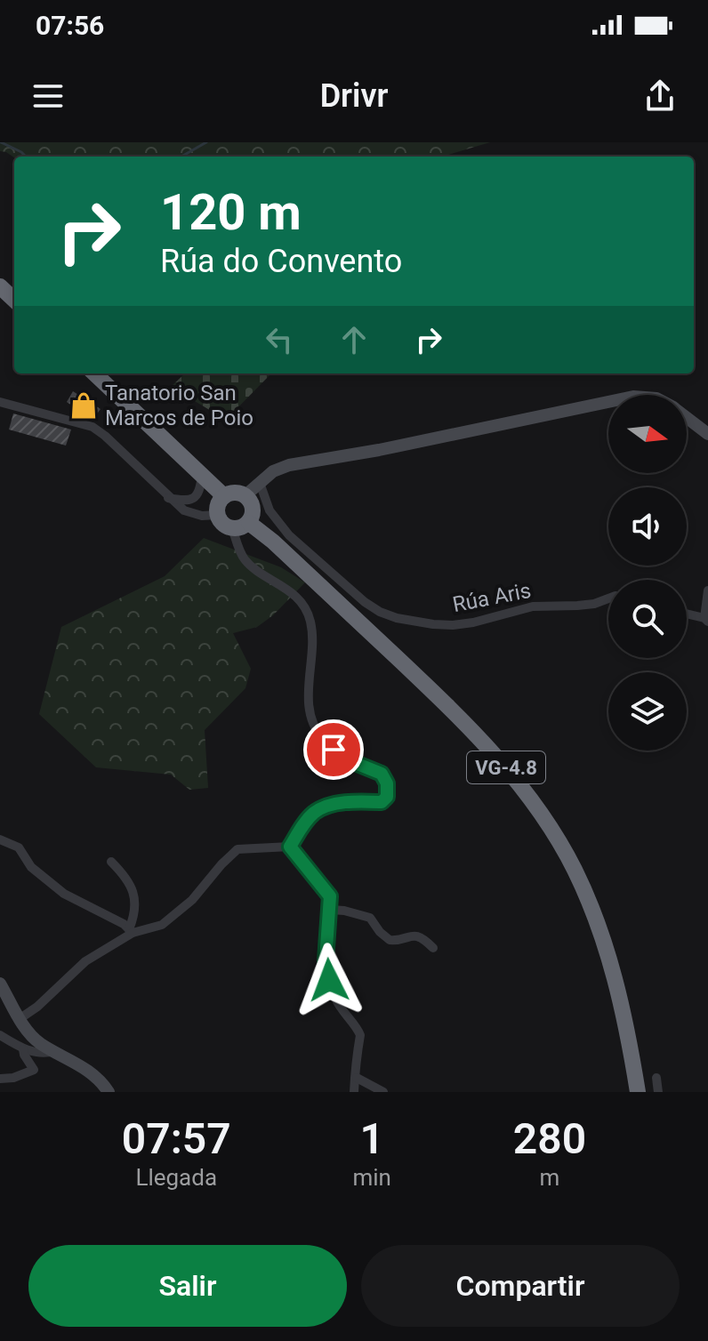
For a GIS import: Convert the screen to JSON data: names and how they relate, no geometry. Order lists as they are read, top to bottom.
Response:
{
  "streets": {
    "highway": ["VG-4.8"],
    "street": ["Rúa Aris"]
  },
  "places": {
    "shop": ["Tanatorio San Marcos de Poio"]
  },
  "north": "right",
  "page": {
    "status": "07:56",
    "header": "Drivr",
    "turn": ["120 m", "Rúa do Convento"],
    "eta": [
      "07:57",
      "Llegada",
      "1",
      "min",
      "280",
      "m"
    ],
    "buttons": ["Salir", "Compartir"]
  }
}
